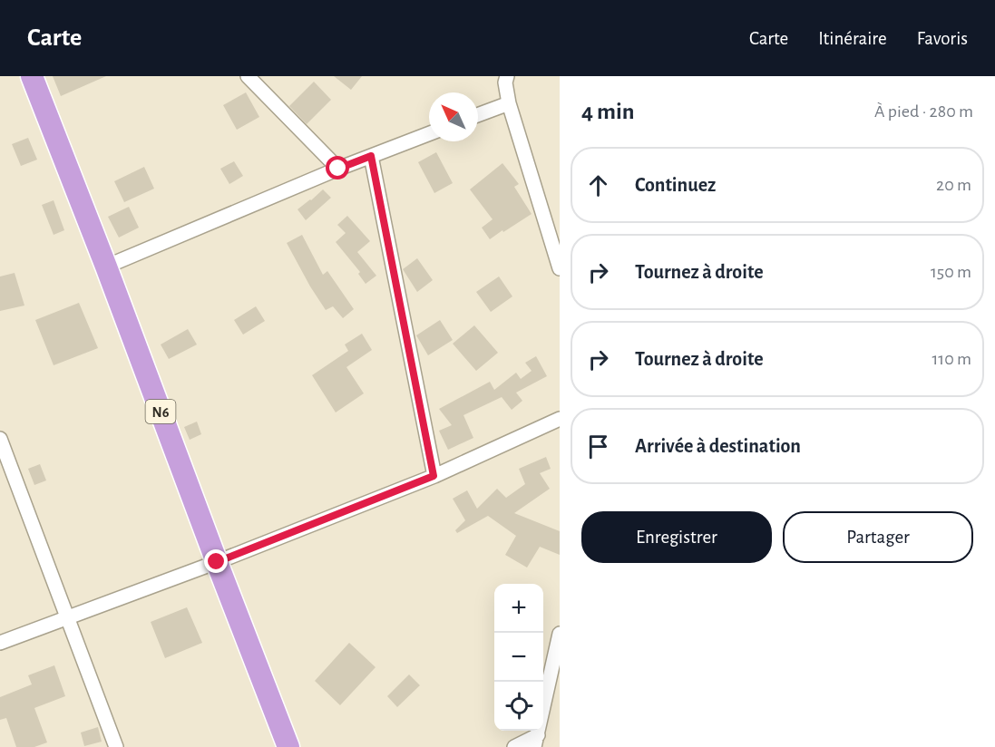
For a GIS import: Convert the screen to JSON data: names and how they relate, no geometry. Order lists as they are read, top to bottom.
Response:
{
  "streets": {
    "highway": ["N6"]
  },
  "north": "top left",
  "page": {
    "header": "Carte",
    "nav": ["Carte", "Itinéraire", "Favoris"],
    "heading": ["4 min", "À pied · 280 m"],
    "list": [
      ["Continuez", "20 m"],
      ["Tournez à droite", "150 m"],
      ["Tournez à droite", "110 m"],
      "Arrivée à destination"
    ],
    "buttons": ["Enregistrer", "Partager"],
    "map_buttons": ["+", "−"]
  }
}
